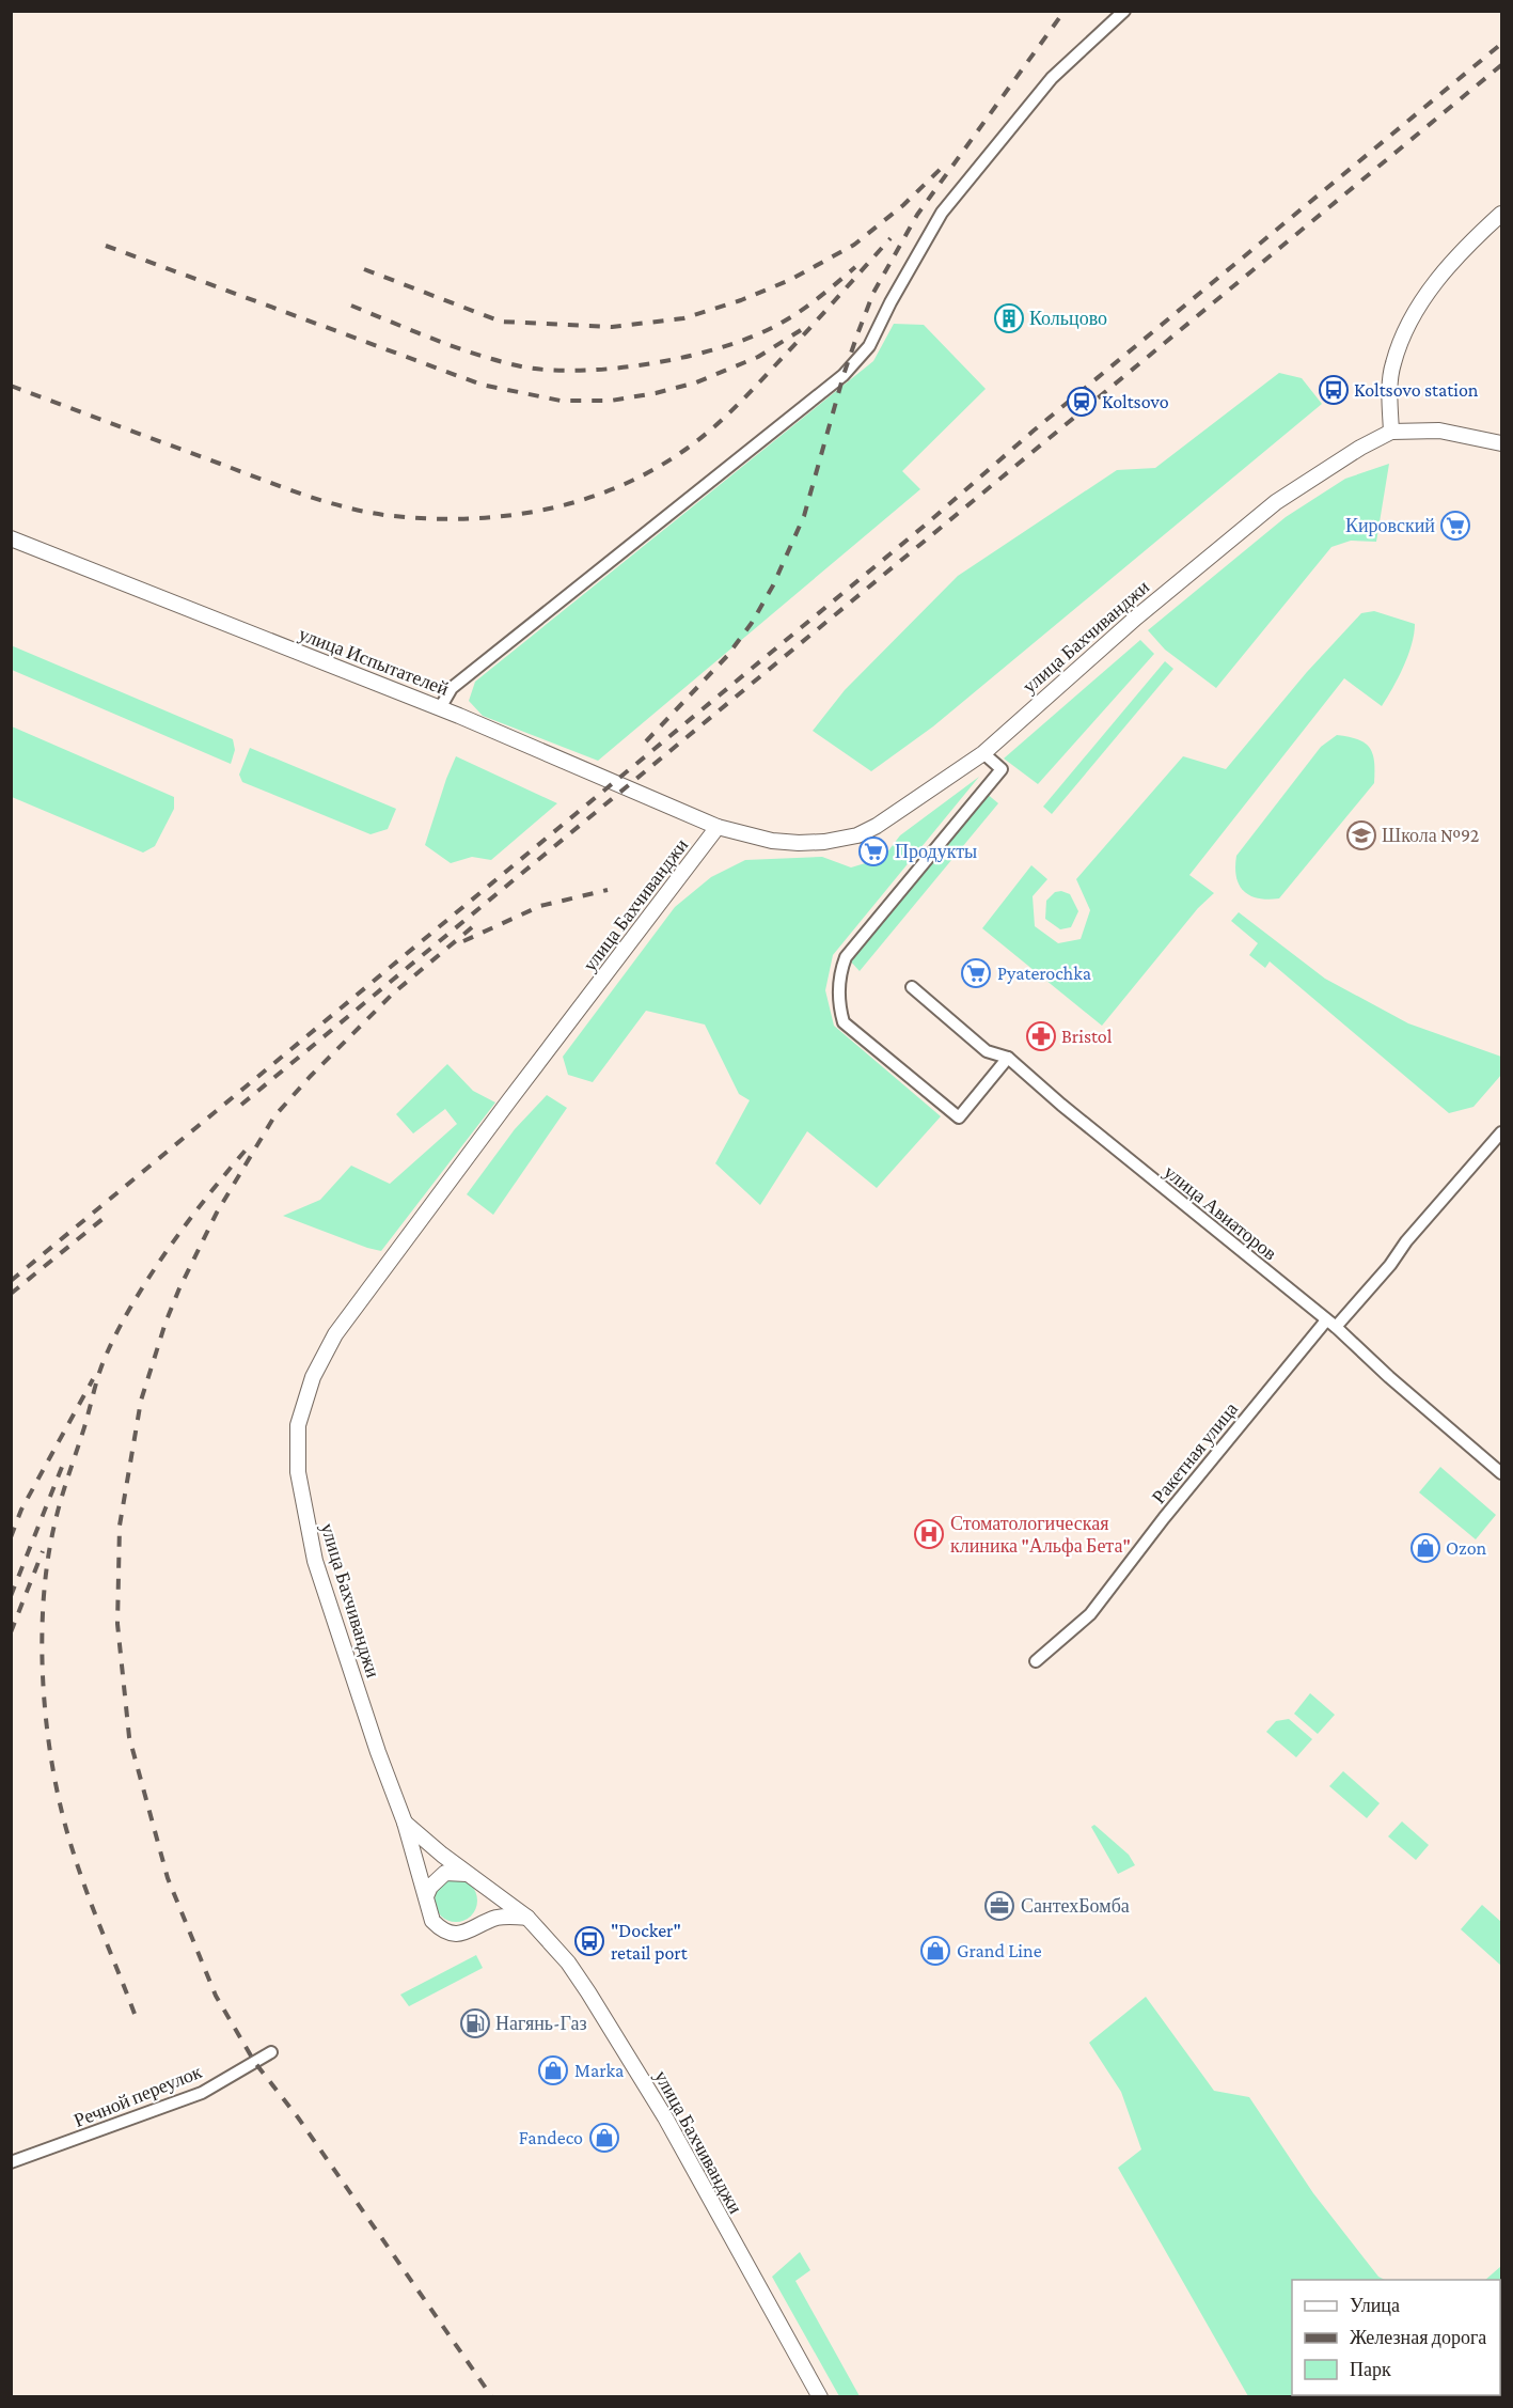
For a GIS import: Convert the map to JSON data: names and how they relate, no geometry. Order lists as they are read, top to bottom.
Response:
{
  "streets": {
    "main road": ["улица Бахчиванджи", "улица Испытателей"],
    "street": ["улица Авиаторов", "Ракетная улица", "Речной переулок"]
  },
  "crossings": [
    ["улица Бахчиванджи", "улица Испытателей"],
    ["улица Авиаторов", "Ракетная улица"]
  ],
  "places": {
    "building": ["Кольцово"],
    "bus stop": ["Koltsovo station", "\"Docker\" retail port"],
    "station": ["Koltsovo"],
    "supermarket": ["Кировский", "Продукты", "Pyaterochka"],
    "school or university": ["Школа №92"],
    "pharmacy": ["Bristol"],
    "hospital": ["Стоматологическая клиника \"Альфа Бета\""],
    "shop": [
      "Ozon",
      "Grand Line",
      "Marka",
      "Fandeco"
    ],
    "office": ["СантехБомба"],
    "fuel station": ["Нагянь-Газ"]
  },
  "legend": ["Улица", "Железная дорога", "Парк"]
}
